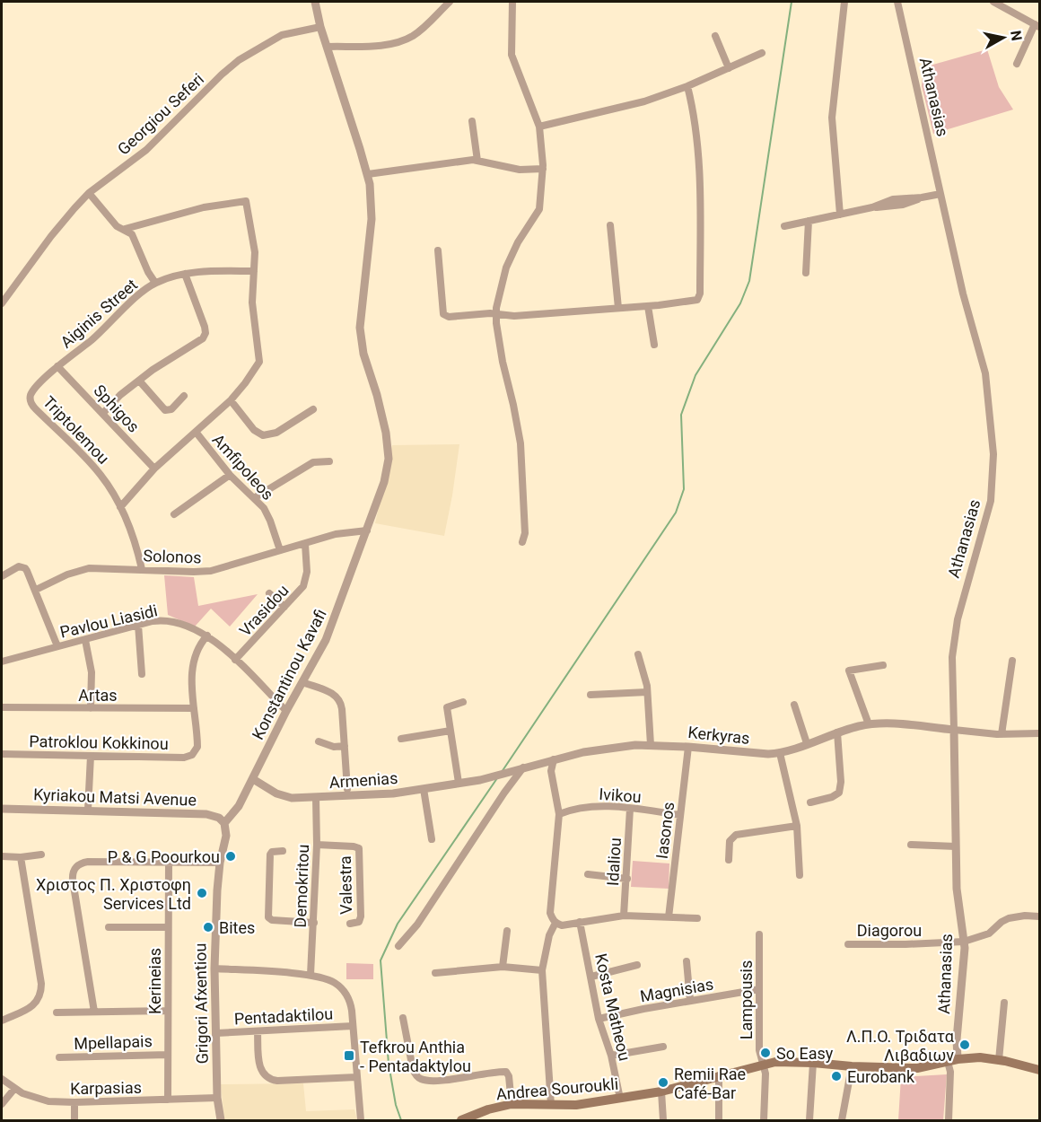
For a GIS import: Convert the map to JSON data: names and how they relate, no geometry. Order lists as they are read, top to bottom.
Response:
{
  "streets": {
    "main road": ["Andrea Souroukli"],
    "street": [
      "Athanasias",
      "Georgiou Seferi",
      "Aiginis Street",
      "Sphigos",
      "Triptolemou",
      "Amfipoleos",
      "Solonos",
      "Vrasidou",
      "Pavlou Liasidi",
      "Konstantinou Kavafi",
      "Artas",
      "Kerkyras",
      "Patroklou Kokkinou",
      "Armenias",
      "Ivikou",
      "Kyriakou Matsi Avenue",
      "Iasonos",
      "Idaliou",
      "Valestra",
      "Demokritou",
      "Diagorou",
      "Kerineias",
      "Magnisias",
      "Lampousis",
      "Grigori Afxentiou",
      "Kosta Matheou",
      "Pentadaktilou",
      "Mpellapais",
      "Karpasias"
    ]
  },
  "crossings": [
    ["Athanasias", "Kerkyras"],
    ["Athanasias", "Diagorou"],
    ["Athanasias", "Andrea Souroukli"],
    ["Georgiou Seferi", "Konstantinou Kavafi"],
    ["Aiginis Street", "Sphigos"],
    ["Aiginis Street", "Triptolemou"],
    ["Triptolemou", "Solonos"],
    ["Amfipoleos", "Solonos"],
    ["Solonos", "Vrasidou"],
    ["Solonos", "Konstantinou Kavafi"],
    ["Vrasidou", "Pavlou Liasidi"],
    ["Pavlou Liasidi", "Konstantinou Kavafi"],
    ["Konstantinou Kavafi", "Armenias"],
    ["Konstantinou Kavafi", "Kyriakou Matsi Avenue"],
    ["Konstantinou Kavafi", "Grigori Afxentiou"],
    ["Artas", "Patroklou Kokkinou"],
    ["Kerkyras", "Armenias"],
    ["Kerkyras", "Iasonos"],
    ["Armenias", "Demokritou"],
    ["Ivikou", "Iasonos"],
    ["Ivikou", "Idaliou"],
    ["Kyriakou Matsi Avenue", "Grigori Afxentiou"],
    ["Valestra", "Demokritou"],
    ["Kerineias", "Mpellapais"],
    ["Kerineias", "Karpasias"],
    ["Magnisias", "Lampousis"],
    ["Magnisias", "Kosta Matheou"],
    ["Lampousis", "Andrea Souroukli"],
    ["Grigori Afxentiou", "Pentadaktilou"],
    ["Grigori Afxentiou", "Karpasias"],
    ["Kosta Matheou", "Andrea Souroukli"]
  ],
  "places": {
    "other": [
      "P & G Poourkou",
      "Χριστος Π. Χριστοφη Services Ltd",
      "Bites",
      "Λ.Π.Ο. Τριδατα Λιβαδιων",
      "So Easy",
      "Eurobank",
      "Remii Rae Café-Bar"
    ],
    "transit": ["Tefkrou Anthia - Pentadaktylou"]
  },
  "north": "right"
}
